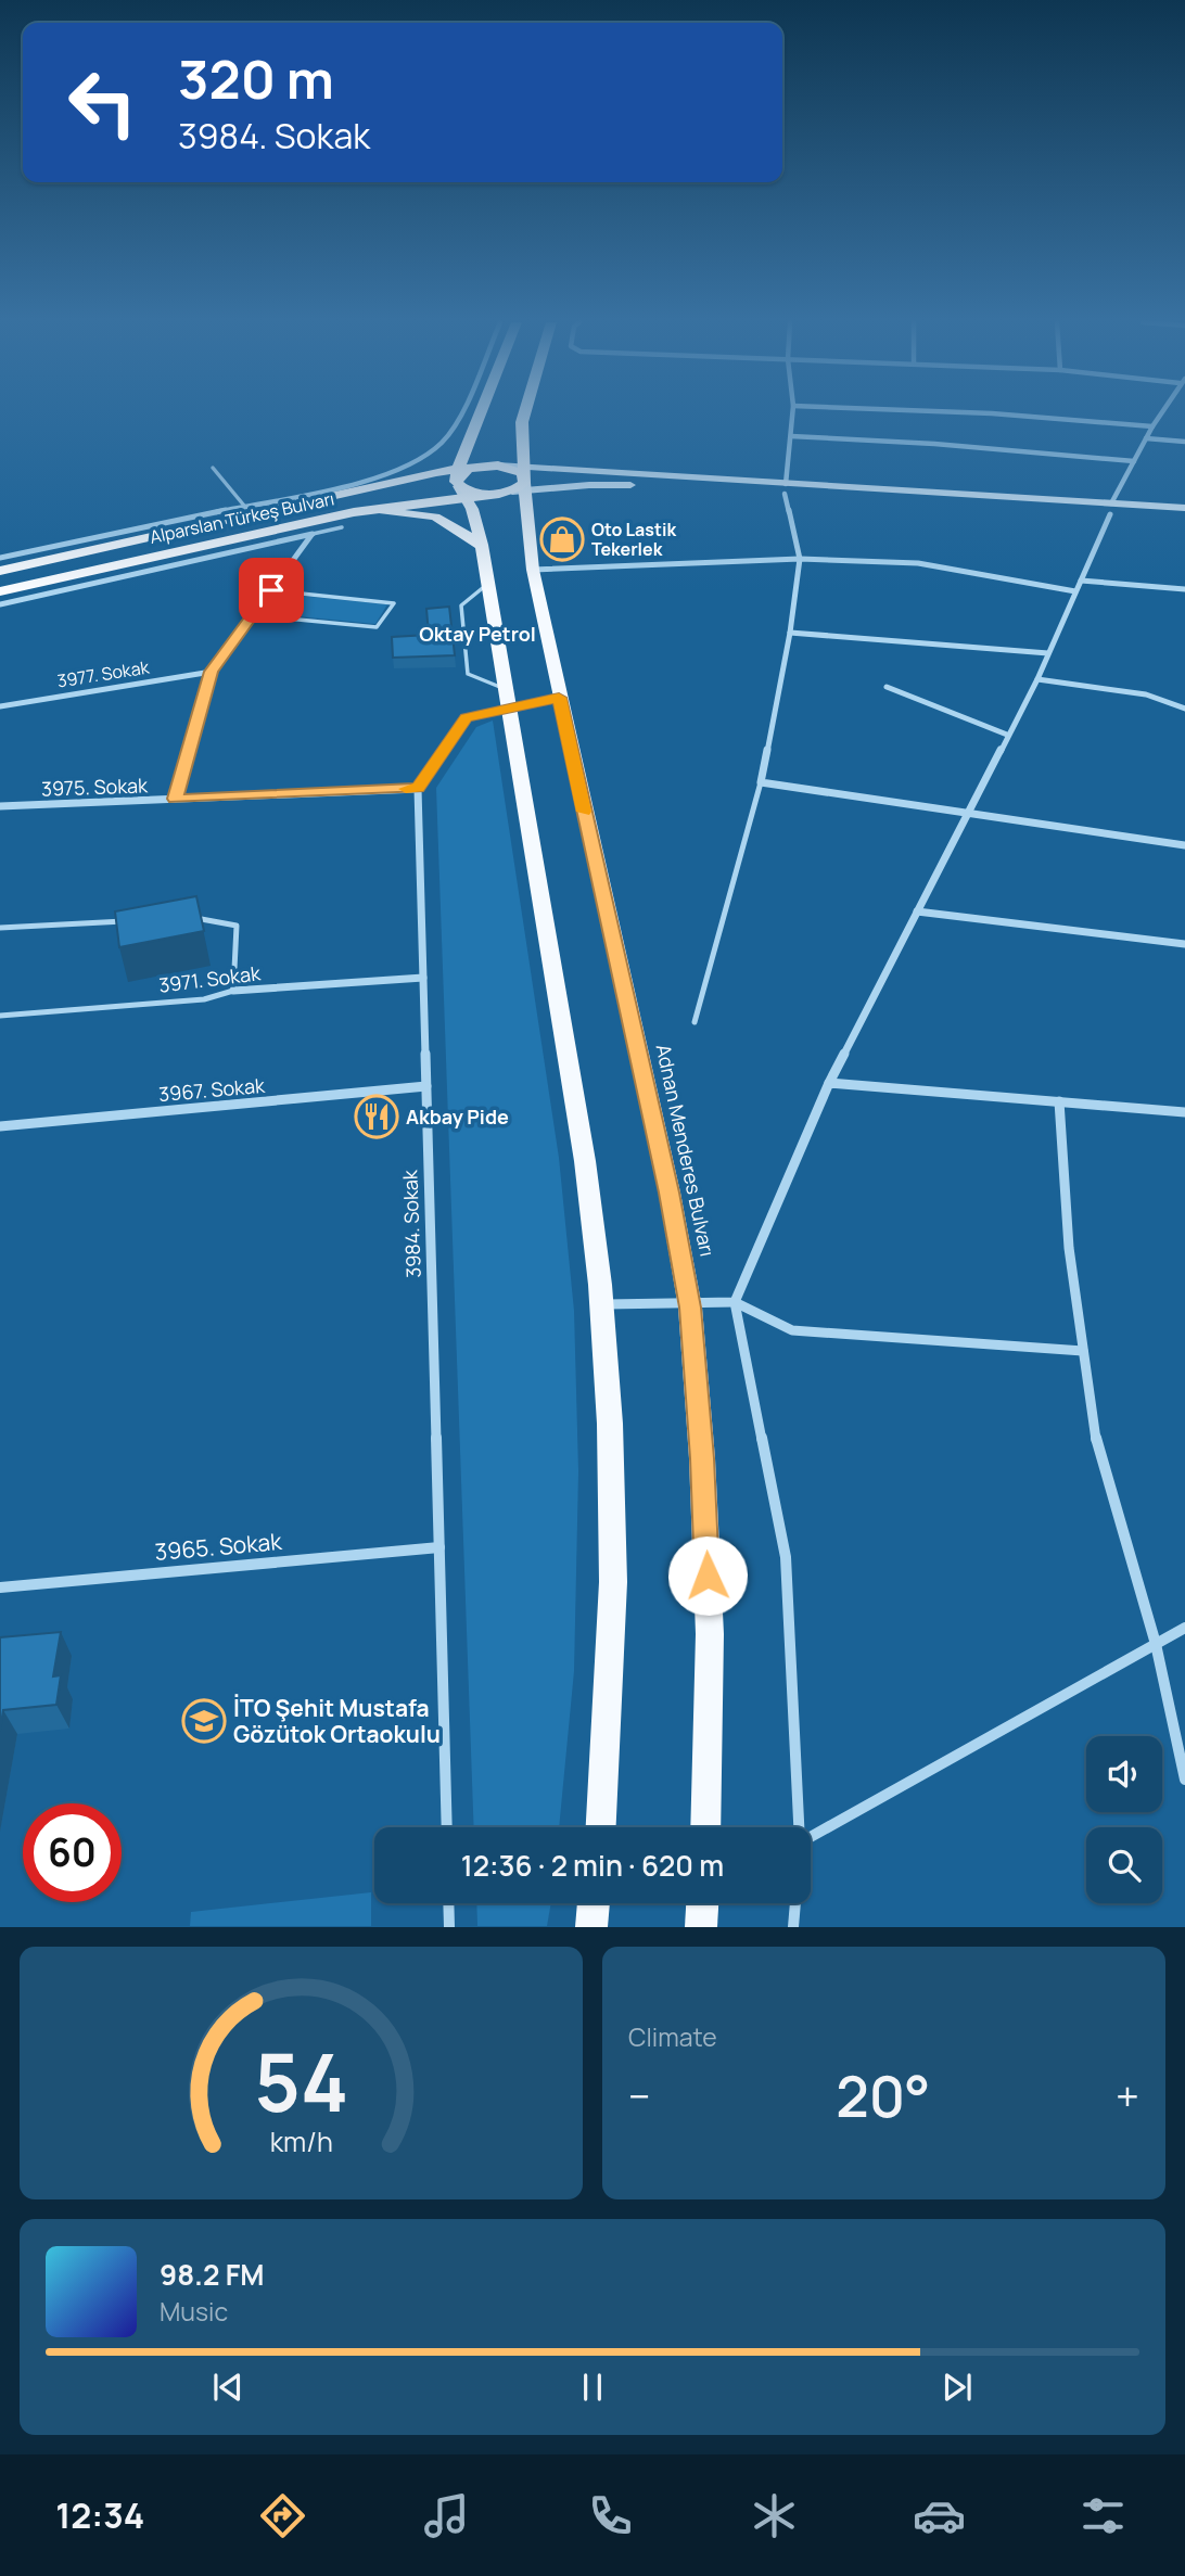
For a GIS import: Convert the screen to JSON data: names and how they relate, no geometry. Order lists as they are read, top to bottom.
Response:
{
  "streets": {
    "highway": ["Alparslan Türkeş Bulvarı", "Adnan Menderes Bulvarı"],
    "street": [
      "3977. Sokak",
      "3975. Sokak",
      "3971. Sokak",
      "3967. Sokak",
      "3984. Sokak",
      "3965. Sokak"
    ]
  },
  "crossings": [
    ["Alparslan Türkeş Bulvarı", "Adnan Menderes Bulvarı"],
    ["3975. Sokak", "3984. Sokak"],
    ["3971. Sokak", "3984. Sokak"],
    ["3967. Sokak", "3984. Sokak"],
    ["3984. Sokak", "3965. Sokak"]
  ],
  "districts": ["Oktay Petrol"],
  "places": {
    "shop": ["Oto Lastik Tekerlek"],
    "restaurant": ["Akbay Pide"],
    "school or university": ["İTO Şehit Mustafa Gözütok Ortaokulu"]
  },
  "page": {
    "turn": ["320 m", "3984. Sokak"],
    "limit": "60",
    "trip": "12:36 · 2 min · 620 m",
    "tile": "Climate",
    "heat": ["−", "20°", "+"],
    "song": ["98.2 FM", "Music"],
    "tabs": "12:34",
    "gauge": ["54", "km/h"]
  }
}
